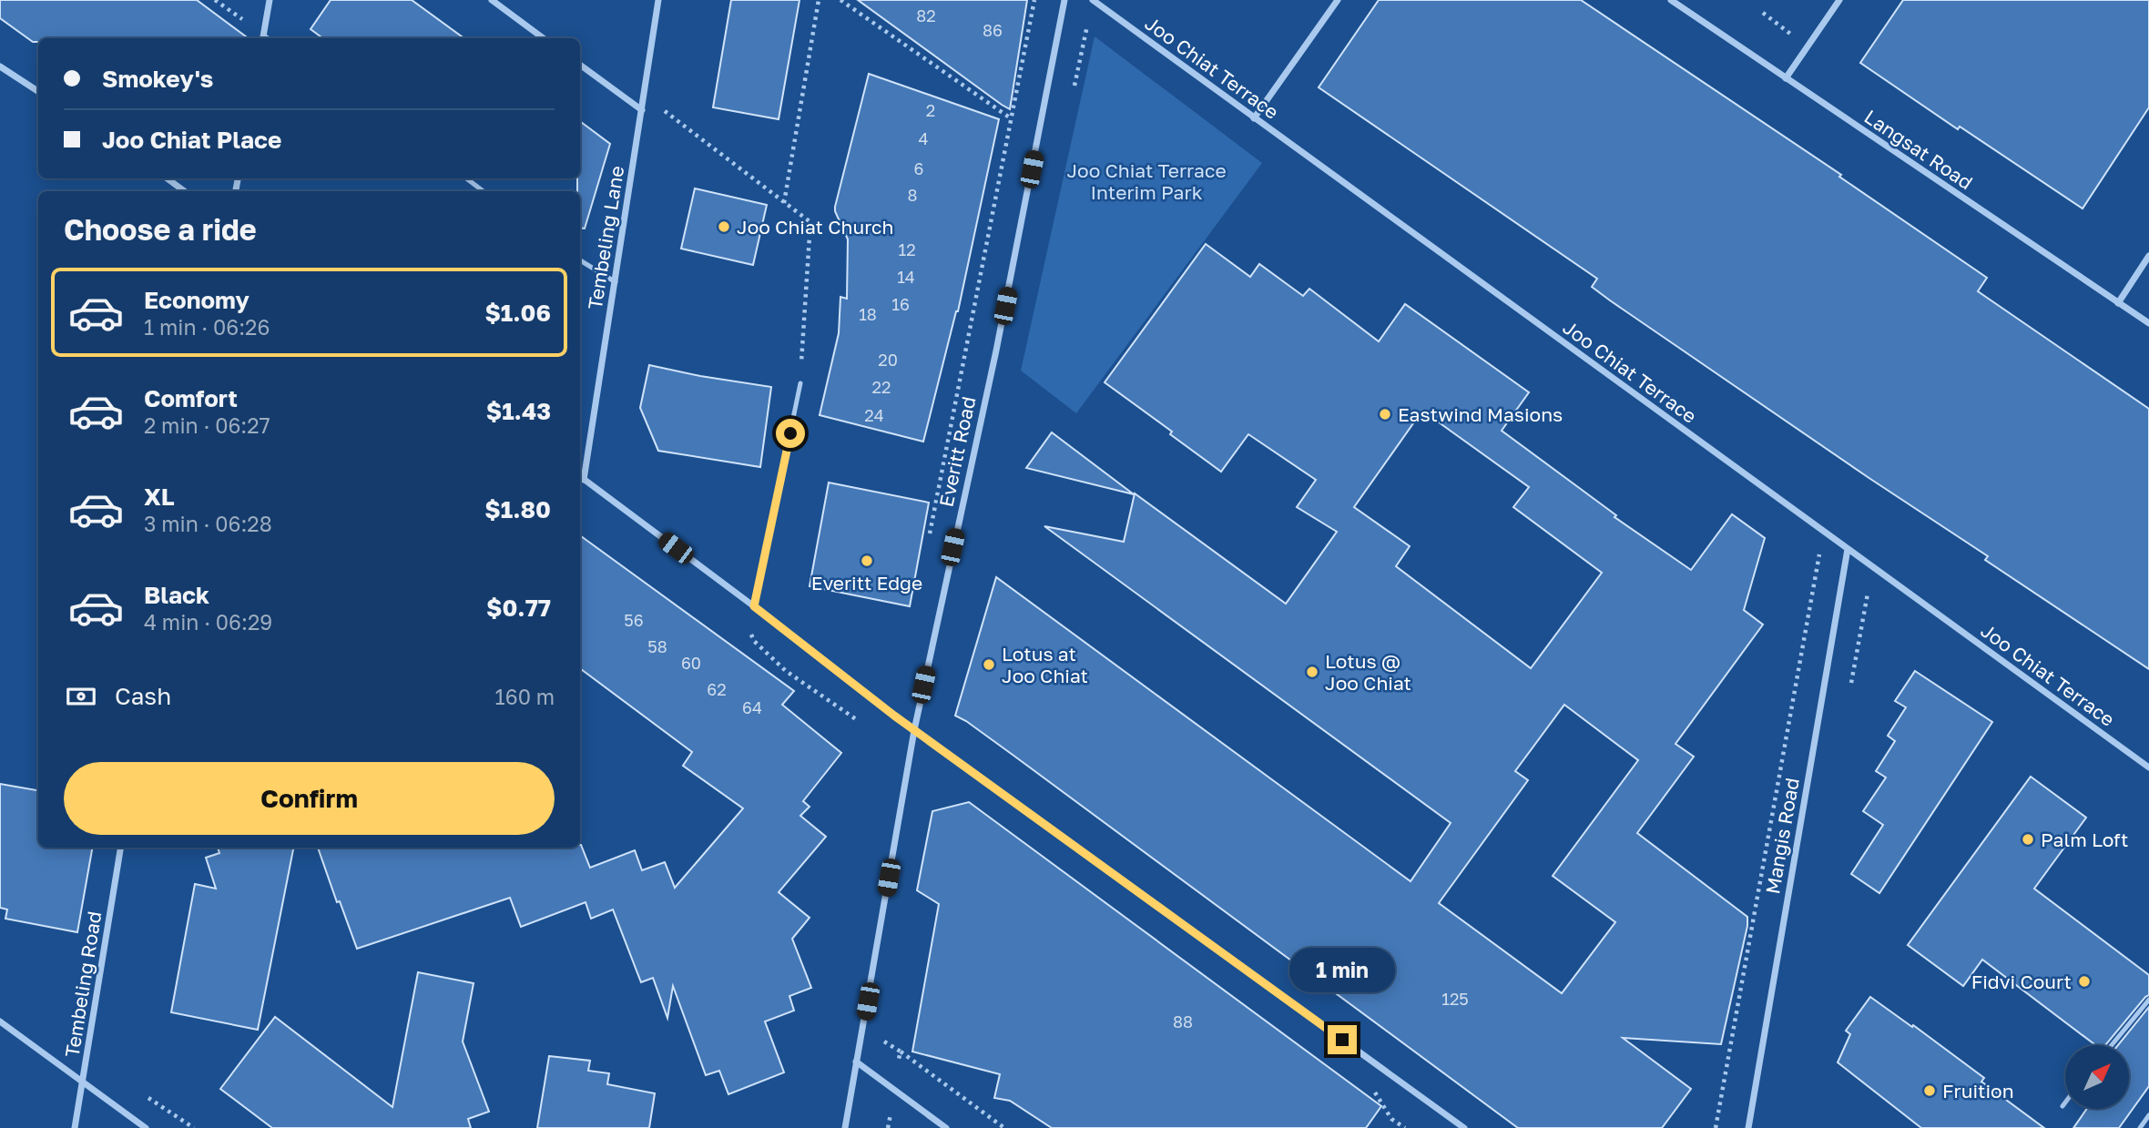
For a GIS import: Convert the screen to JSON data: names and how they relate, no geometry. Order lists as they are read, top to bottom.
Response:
{
  "streets": {
    "street": [
      "Joo Chiat Terrace",
      "Langsat Road",
      "Tembeling Lane",
      "Everitt Road",
      "Mangis Road",
      "Tembeling Road"
    ]
  },
  "crossings": [
    ["Joo Chiat Terrace", "Mangis Road"]
  ],
  "parks": ["Joo Chiat Terrace Interim Park"],
  "places": [
    "Joo Chiat Church",
    "Eastwind Masions",
    "Everitt Edge",
    "Lotus at Joo Chiat",
    "Lotus @ Joo Chiat",
    "Palm Loft",
    "Fidvi Court",
    "Fruition"
  ],
  "house_numbers": [
    "82",
    "86",
    "2",
    "4",
    "6",
    "8",
    "12",
    "14",
    "16",
    "18",
    "20",
    "22",
    "24",
    "56",
    "58",
    "60",
    "62",
    "64",
    "125",
    "88"
  ],
  "north": "top right",
  "page": {
    "banner": ["Smokey's", "Joo Chiat Place"],
    "heading": "Choose a ride",
    "list": [
      {
        "name": "Economy",
        "note": "1 min · 06:26",
        "value": "$1.06"
      },
      {
        "name": "Comfort",
        "note": "2 min · 06:27",
        "value": "$1.43"
      },
      {
        "name": "XL",
        "note": "3 min · 06:28",
        "value": "$1.80"
      },
      {
        "name": "Black",
        "note": "4 min · 06:29",
        "value": "$0.77"
      }
    ],
    "pay": ["Cash", "160 m"],
    "buttons": "Confirm",
    "bubble": "1 min"
  }
}
